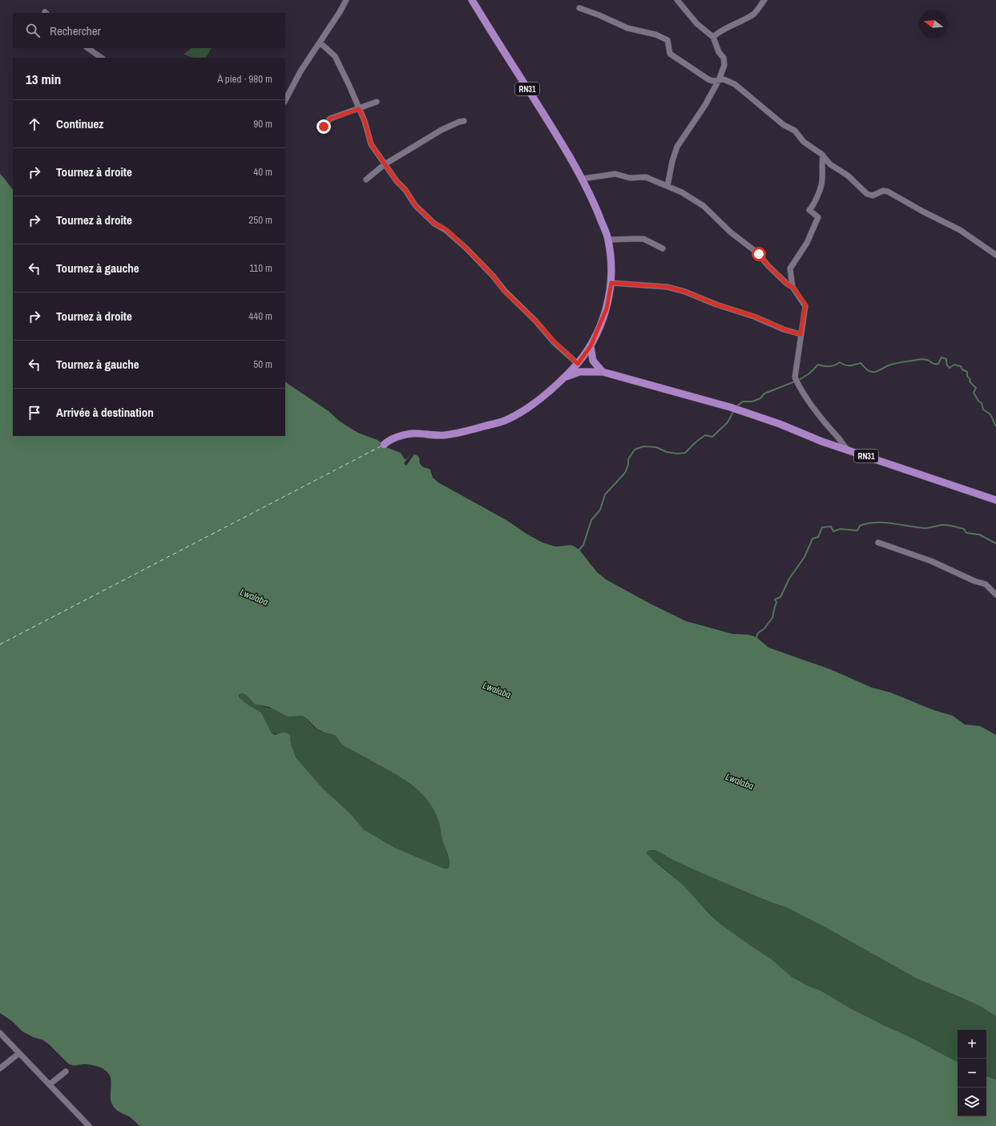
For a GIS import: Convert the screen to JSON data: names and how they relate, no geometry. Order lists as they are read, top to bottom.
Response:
{
  "streets": {
    "main road": ["RN31"]
  },
  "water": ["Lwalaba"],
  "north": "left",
  "page": {
    "search": "Rechercher",
    "heading": ["13 min", "À pied · 980 m"],
    "list": [
      ["Continuez", "90 m"],
      ["Tournez à droite", "40 m"],
      ["Tournez à droite", "250 m"],
      ["Tournez à gauche", "110 m"],
      ["Tournez à droite", "440 m"],
      ["Tournez à gauche", "50 m"],
      "Arrivée à destination"
    ],
    "map_buttons": ["+", "−"]
  }
}
